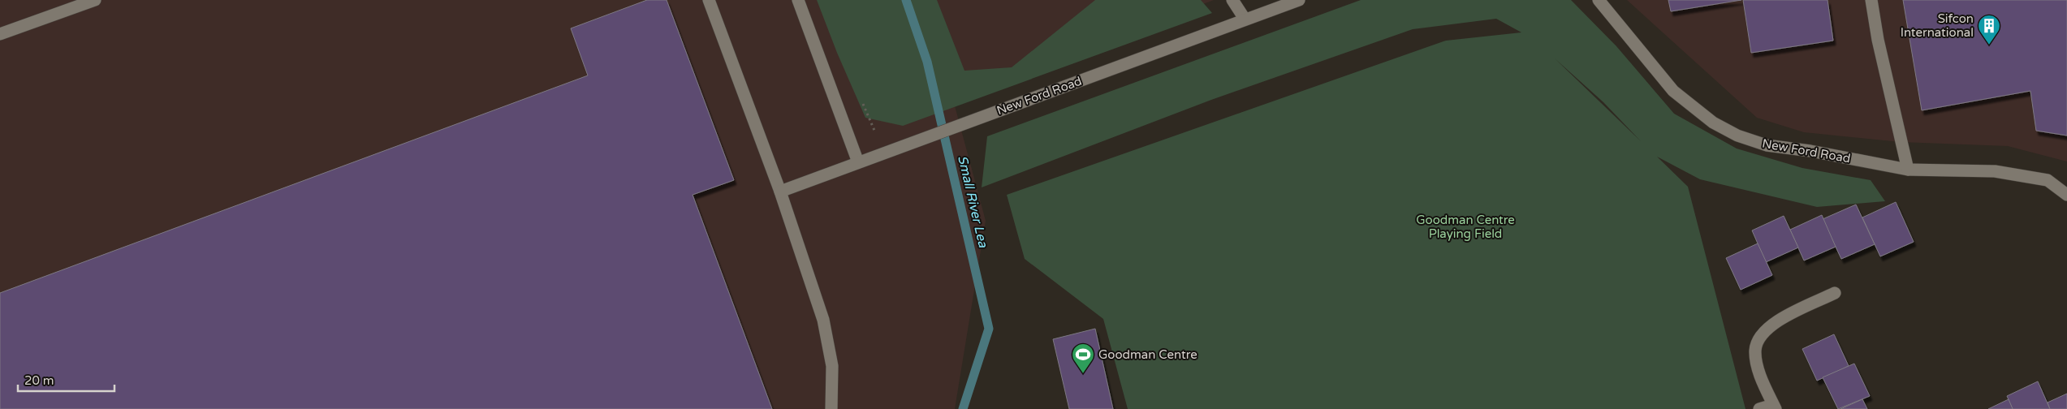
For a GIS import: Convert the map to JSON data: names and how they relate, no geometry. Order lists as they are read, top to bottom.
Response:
{
  "streets": {
    "street": ["New Ford Road"]
  },
  "water": ["Small River Lea"],
  "parks": ["Goodman Centre Playing Field"],
  "places": {
    "building": ["Sifcon International"],
    "sports": ["Goodman Centre"]
  },
  "scale_bar": "20 m"
}
